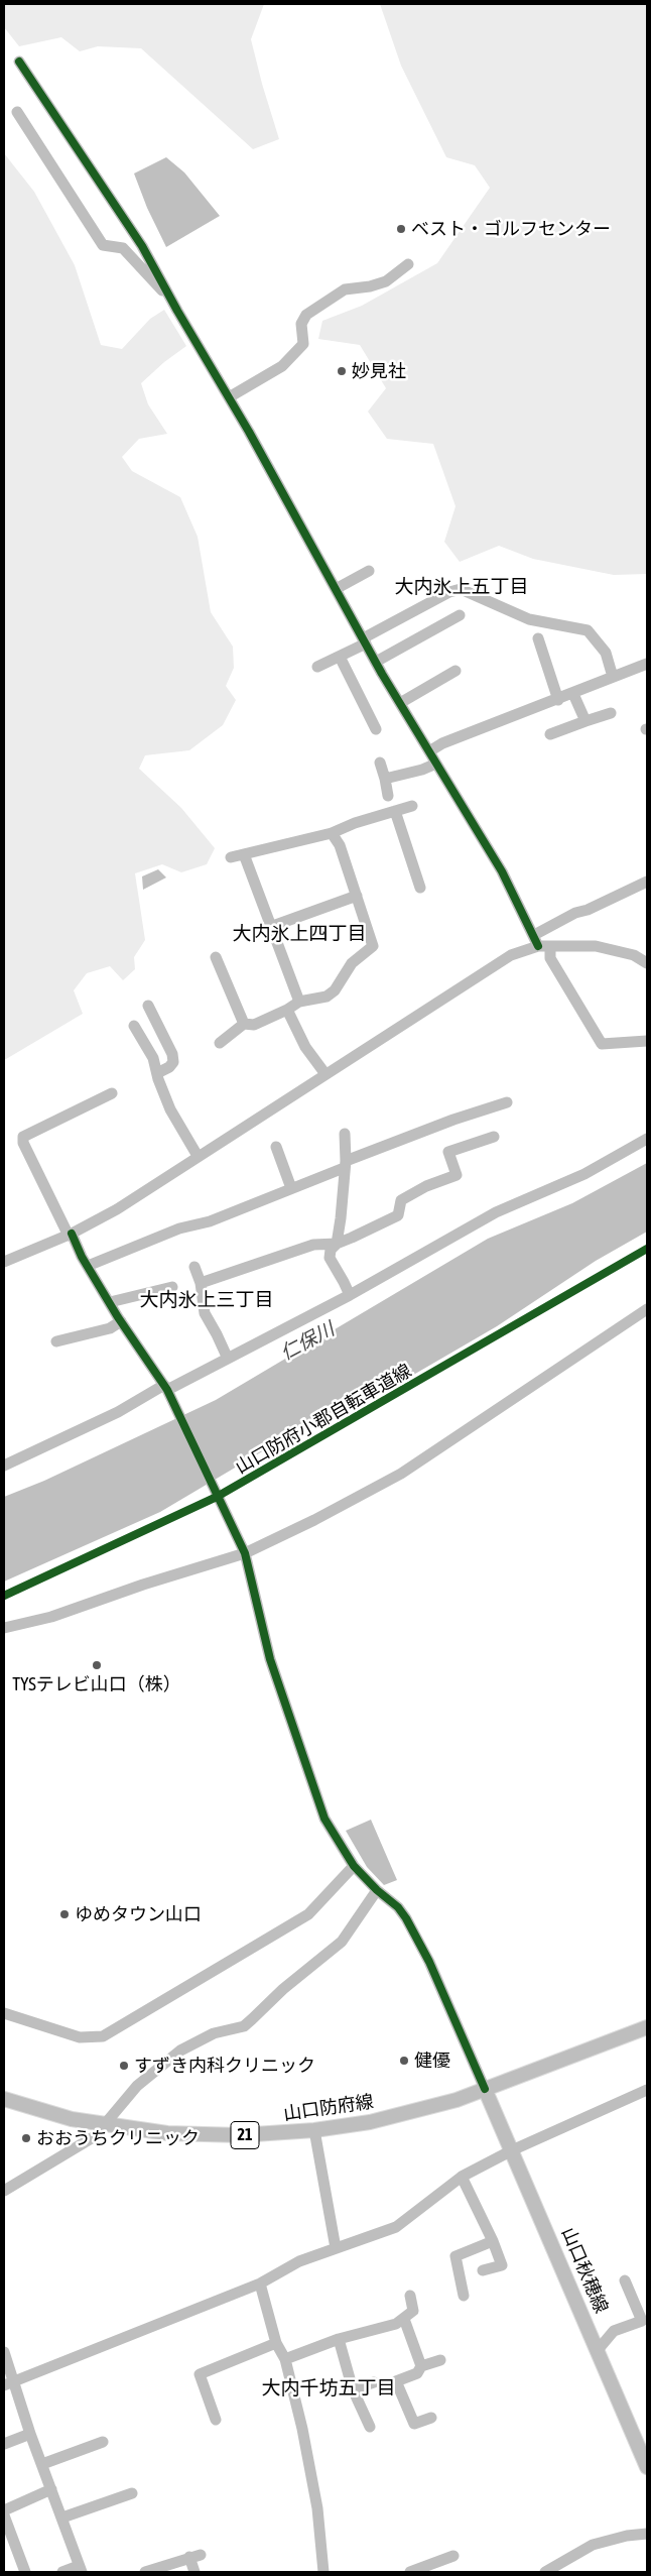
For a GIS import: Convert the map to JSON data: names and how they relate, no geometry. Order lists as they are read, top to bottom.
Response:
{
  "streets": {
    "main road": ["山口防府線", "21", "山口秋穂線"],
    "cycle path": ["山口防府小郡自転車道線"]
  },
  "crossings": [
    ["山口防府線", "山口秋穂線"]
  ],
  "districts": [
    "大内氷上五丁目",
    "大内氷上四丁目",
    "大内氷上三丁目",
    "大内千坊五丁目"
  ],
  "water": ["仁保川"],
  "places": [
    "ベスト・ゴルフセンター",
    "妙見社",
    "TYSテレビ山口（株）",
    "ゆめタウン山口",
    "健優",
    "すずき内科クリニック",
    "おおうちクリニック"
  ]
}
